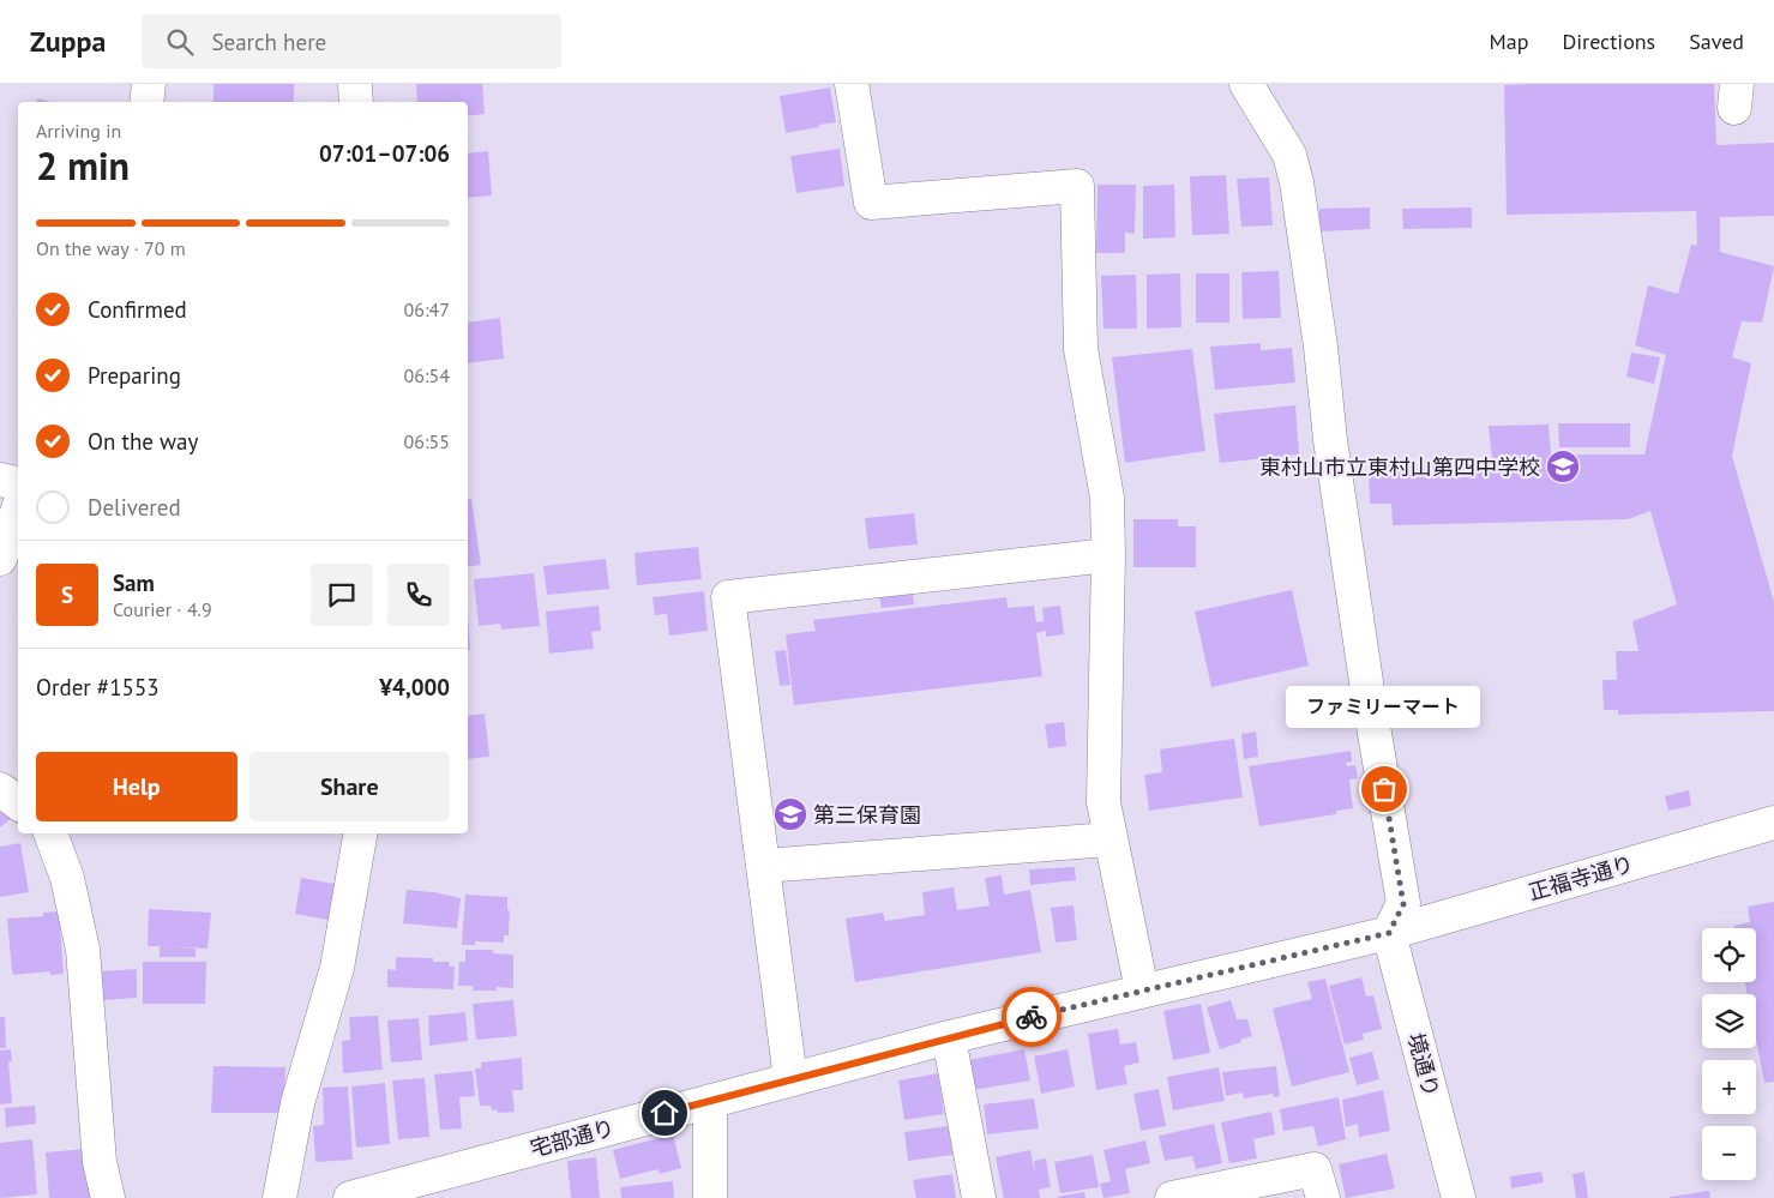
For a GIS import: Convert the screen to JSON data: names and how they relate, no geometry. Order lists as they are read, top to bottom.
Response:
{
  "streets": {
    "street": ["正福寺通り", "境通り", "宅部通り"]
  },
  "crossings": [
    ["正福寺通り", "境通り"],
    ["正福寺通り", "宅部通り"],
    ["境通り", "宅部通り"]
  ],
  "places": {
    "school or university": ["東村山市立東村山第四中学校", "第三保育園"],
    "other": ["ファミリーマート"]
  },
  "page": {
    "header": "Zuppa",
    "search": "Search here",
    "nav": ["Map", "Directions", "Saved"],
    "heading": ["2 min", "Arriving in", "07:01–07:06"],
    "panel": [
      "Sam",
      "Courier · 4.9",
      "Order #1553",
      "¥4,000"
    ],
    "bar": "On the way · 70 m",
    "list": [
      ["Confirmed", "06:47"],
      ["Preparing", "06:54"],
      ["On the way", "06:55"],
      "Delivered"
    ],
    "round": "S",
    "bubble": "ファミリーマート",
    "buttons": ["Help", "Share"],
    "map_buttons": ["+", "−"]
  }
}
